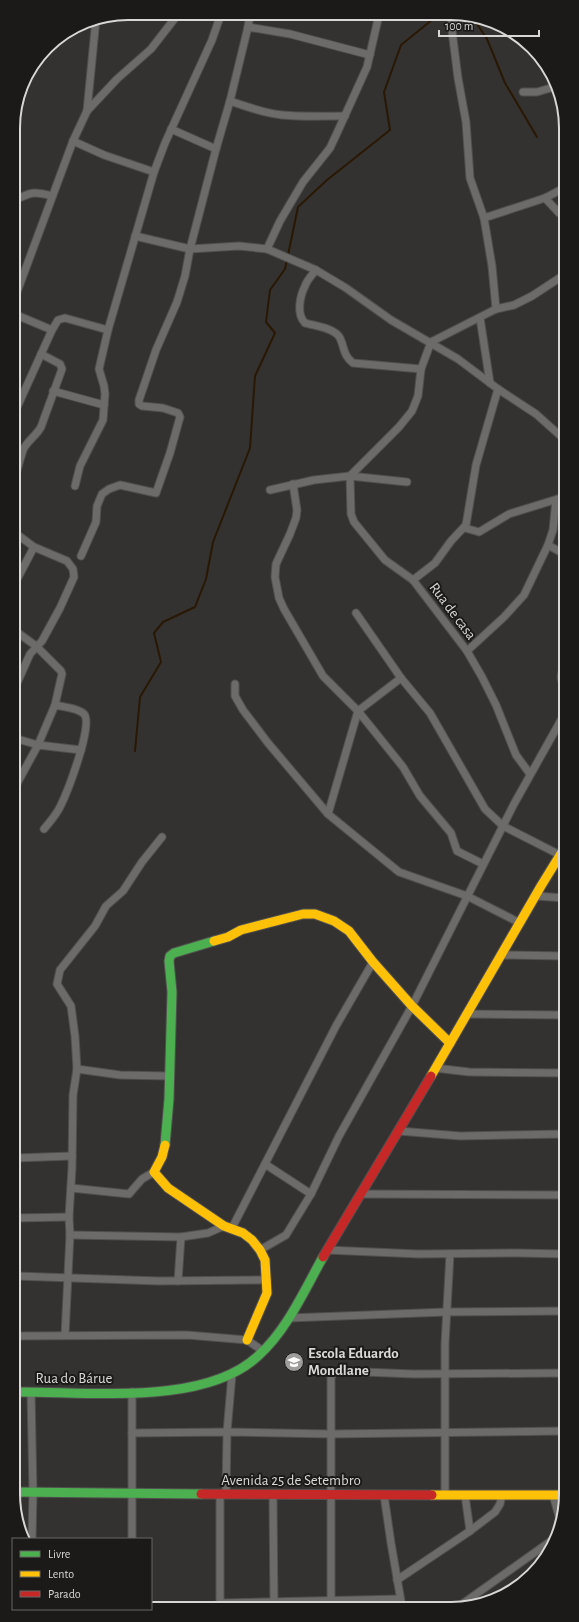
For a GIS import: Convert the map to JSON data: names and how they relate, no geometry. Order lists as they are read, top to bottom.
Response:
{
  "streets": {
    "street": ["Rua de casa", "Rua do Bárue", "Avenida 25 de Setembro"]
  },
  "places": {
    "school or university": ["Escola Eduardo Mondlane"]
  },
  "legend": ["Livre", "Lento", "Parado"],
  "scale_bar": "100 m"
}
